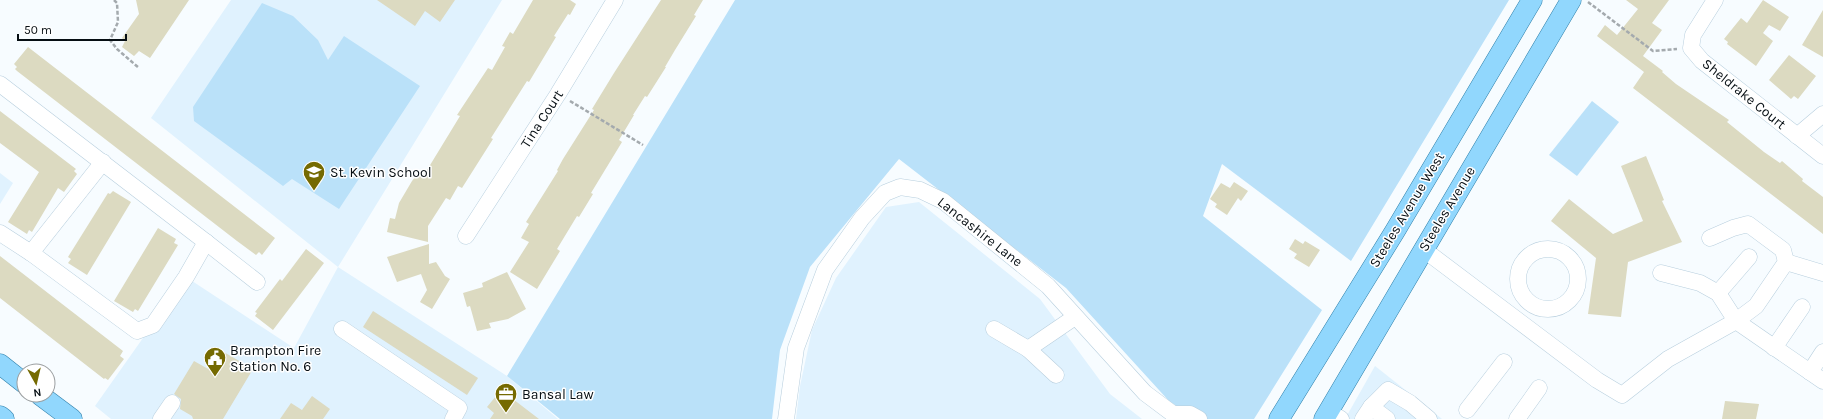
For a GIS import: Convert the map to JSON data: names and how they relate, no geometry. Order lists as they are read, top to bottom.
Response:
{
  "streets": {
    "main road": ["Steeles Avenue", "Steeles Avenue West"],
    "street": ["Sheldrake Court", "Tina Court", "Lancashire Lane"]
  },
  "places": {
    "school or university": ["St. Kevin School"],
    "public building": ["Brampton Fire Station No. 6"],
    "office": ["Bansal Law"]
  },
  "scale_bar": "50 m",
  "north": "bottom"
}
